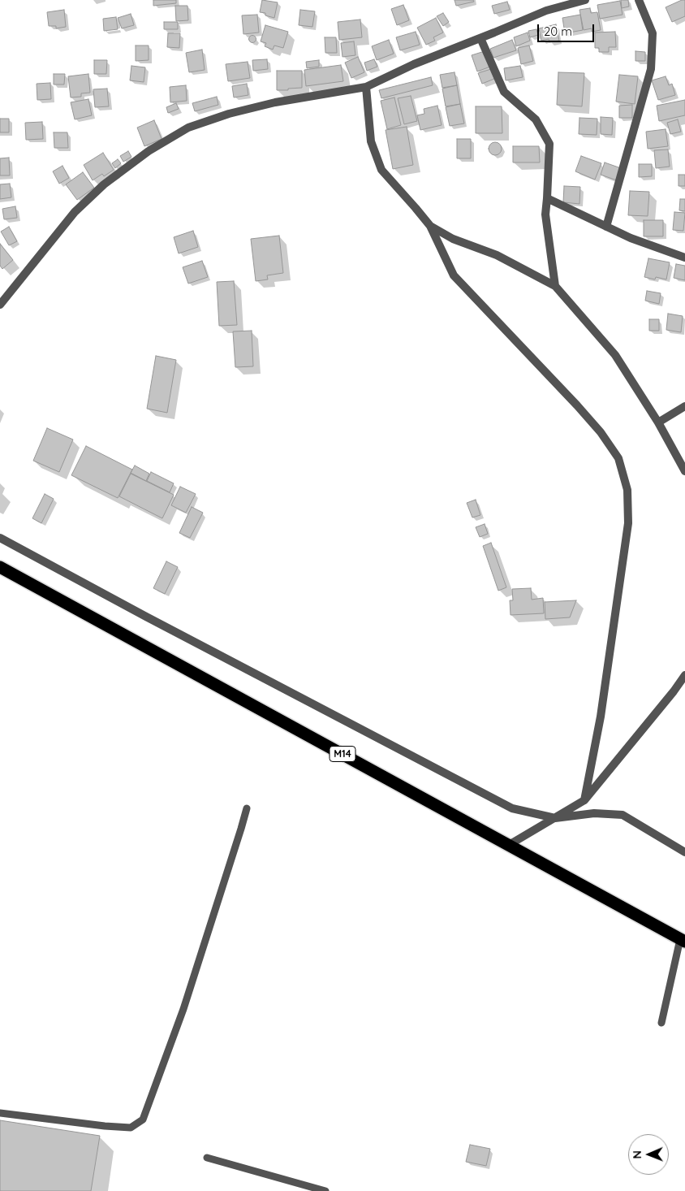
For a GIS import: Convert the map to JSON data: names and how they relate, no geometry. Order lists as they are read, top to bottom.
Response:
{
  "streets": {
    "highway": ["M14"]
  },
  "scale_bar": "20 m",
  "north": "left"
}
